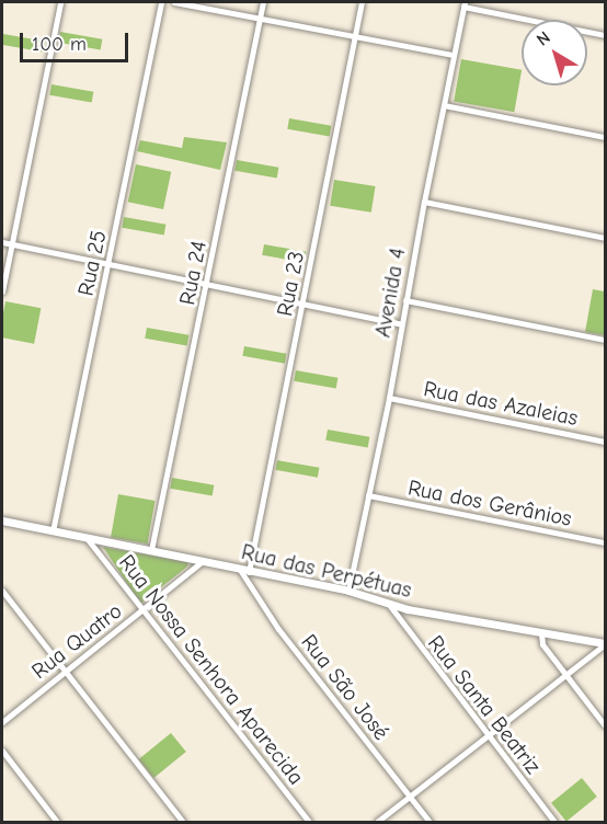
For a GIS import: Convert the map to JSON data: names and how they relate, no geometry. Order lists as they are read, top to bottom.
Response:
{
  "streets": {
    "street": [
      "Rua 25",
      "Rua 24",
      "Rua 23",
      "Avenida 4",
      "Rua das Azaleias",
      "Rua dos Gerânios",
      "Rua das Perpétuas",
      "Rua Quatro",
      "Rua Nossa Senhora Aparecida",
      "Rua São José",
      "Rua Santa Beatriz"
    ]
  },
  "crossings": [
    ["Rua 25", "Rua das Perpétuas"],
    ["Rua 24", "Rua das Perpétuas"],
    ["Rua 23", "Rua das Perpétuas"],
    ["Avenida 4", "Rua das Azaleias"],
    ["Avenida 4", "Rua dos Gerânios"],
    ["Avenida 4", "Rua das Perpétuas"],
    ["Rua das Perpétuas", "Rua Quatro"],
    ["Rua das Perpétuas", "Rua Nossa Senhora Aparecida"],
    ["Rua das Perpétuas", "Rua São José"],
    ["Rua das Perpétuas", "Rua Santa Beatriz"],
    ["Rua Quatro", "Rua Nossa Senhora Aparecida"]
  ],
  "scale_bar": "100 m",
  "north": "top left"
}
